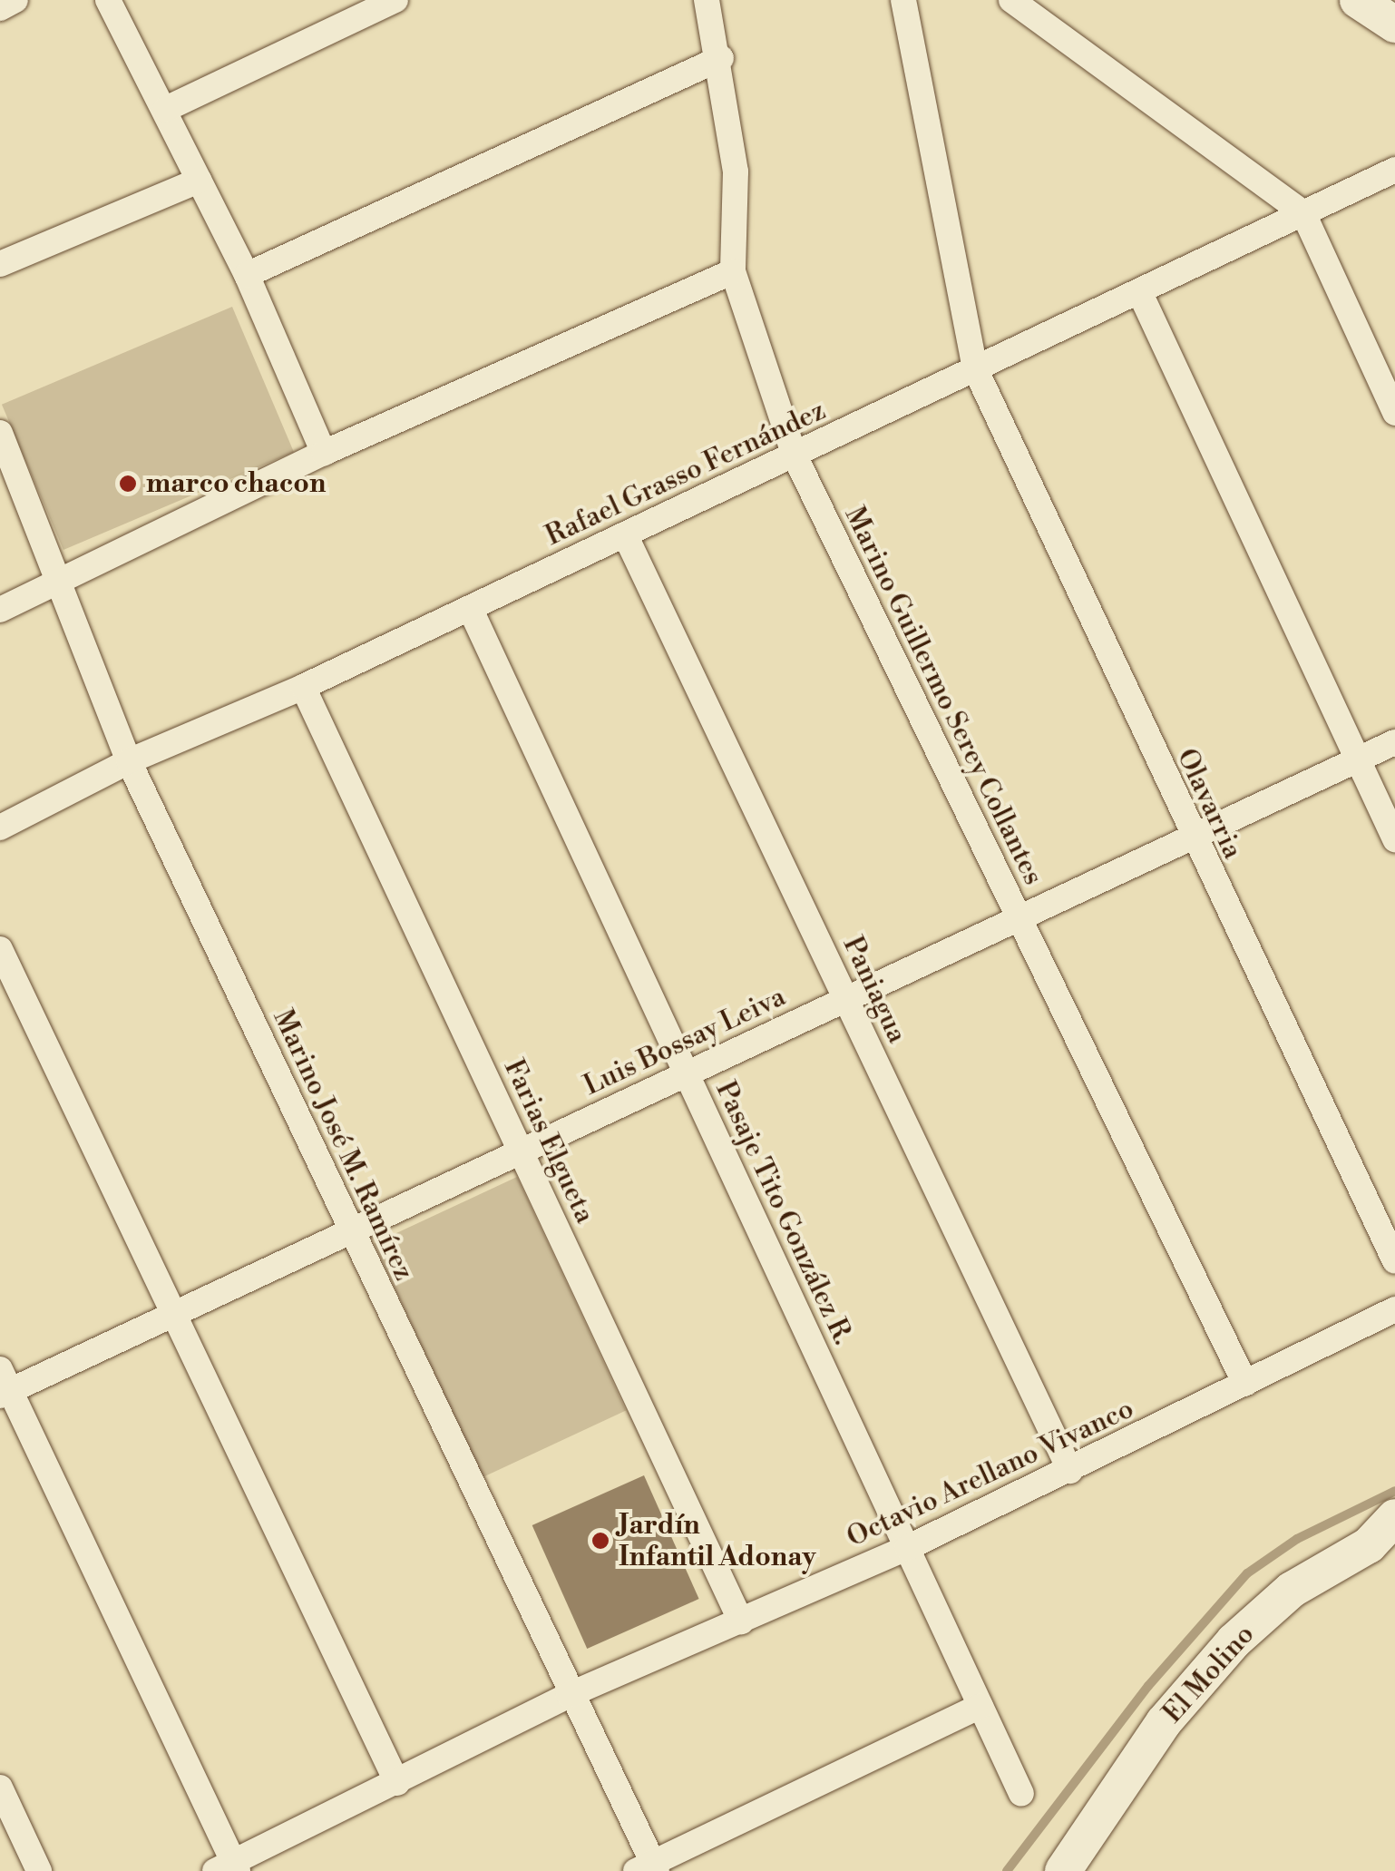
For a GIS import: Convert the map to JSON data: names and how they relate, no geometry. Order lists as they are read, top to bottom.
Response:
{
  "streets": {
    "street": [
      "Rafael Grasso Fernández",
      "Marino Guillermo Serey Collantes",
      "Olavarria",
      "Paniagua",
      "Luis Bossay Leiva",
      "Farias Elgueta",
      "Marino José M. Ramírez",
      "Pasaje Tito González R.",
      "Octavio Arellano Vivanco",
      "El Molino"
    ]
  },
  "crossings": [
    ["Rafael Grasso Fernández", "Marino Guillermo Serey Collantes"],
    ["Rafael Grasso Fernández", "Olavarria"],
    ["Rafael Grasso Fernández", "Paniagua"],
    ["Rafael Grasso Fernández", "Farias Elgueta"],
    ["Rafael Grasso Fernández", "Marino José M. Ramírez"],
    ["Rafael Grasso Fernández", "Pasaje Tito González R."],
    ["Marino Guillermo Serey Collantes", "Luis Bossay Leiva"],
    ["Marino Guillermo Serey Collantes", "Octavio Arellano Vivanco"],
    ["Olavarria", "Luis Bossay Leiva"],
    ["Paniagua", "Luis Bossay Leiva"],
    ["Paniagua", "Octavio Arellano Vivanco"],
    ["Luis Bossay Leiva", "Farias Elgueta"],
    ["Luis Bossay Leiva", "Marino José M. Ramírez"],
    ["Luis Bossay Leiva", "Pasaje Tito González R."],
    ["Farias Elgueta", "Octavio Arellano Vivanco"],
    ["Marino José M. Ramírez", "Octavio Arellano Vivanco"],
    ["Pasaje Tito González R.", "Octavio Arellano Vivanco"]
  ],
  "places": ["marco chacon", "Jardín Infantil Adonay"]
}
